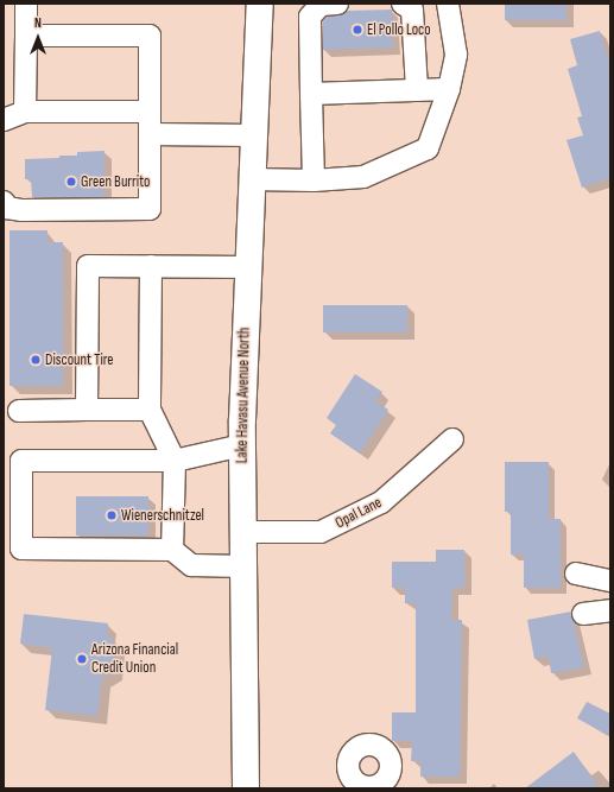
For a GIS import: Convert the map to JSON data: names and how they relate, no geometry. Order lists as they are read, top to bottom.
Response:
{
  "streets": {
    "main road": ["Lake Havasu Avenue North"],
    "street": ["Opal Lane"]
  },
  "crossings": [
    ["Lake Havasu Avenue North", "Opal Lane"]
  ],
  "places": [
    "El Pollo Loco",
    "Green Burrito",
    "Discount Tire",
    "Wienerschnitzel",
    "Arizona Financial Credit Union"
  ],
  "north": "top"
}
